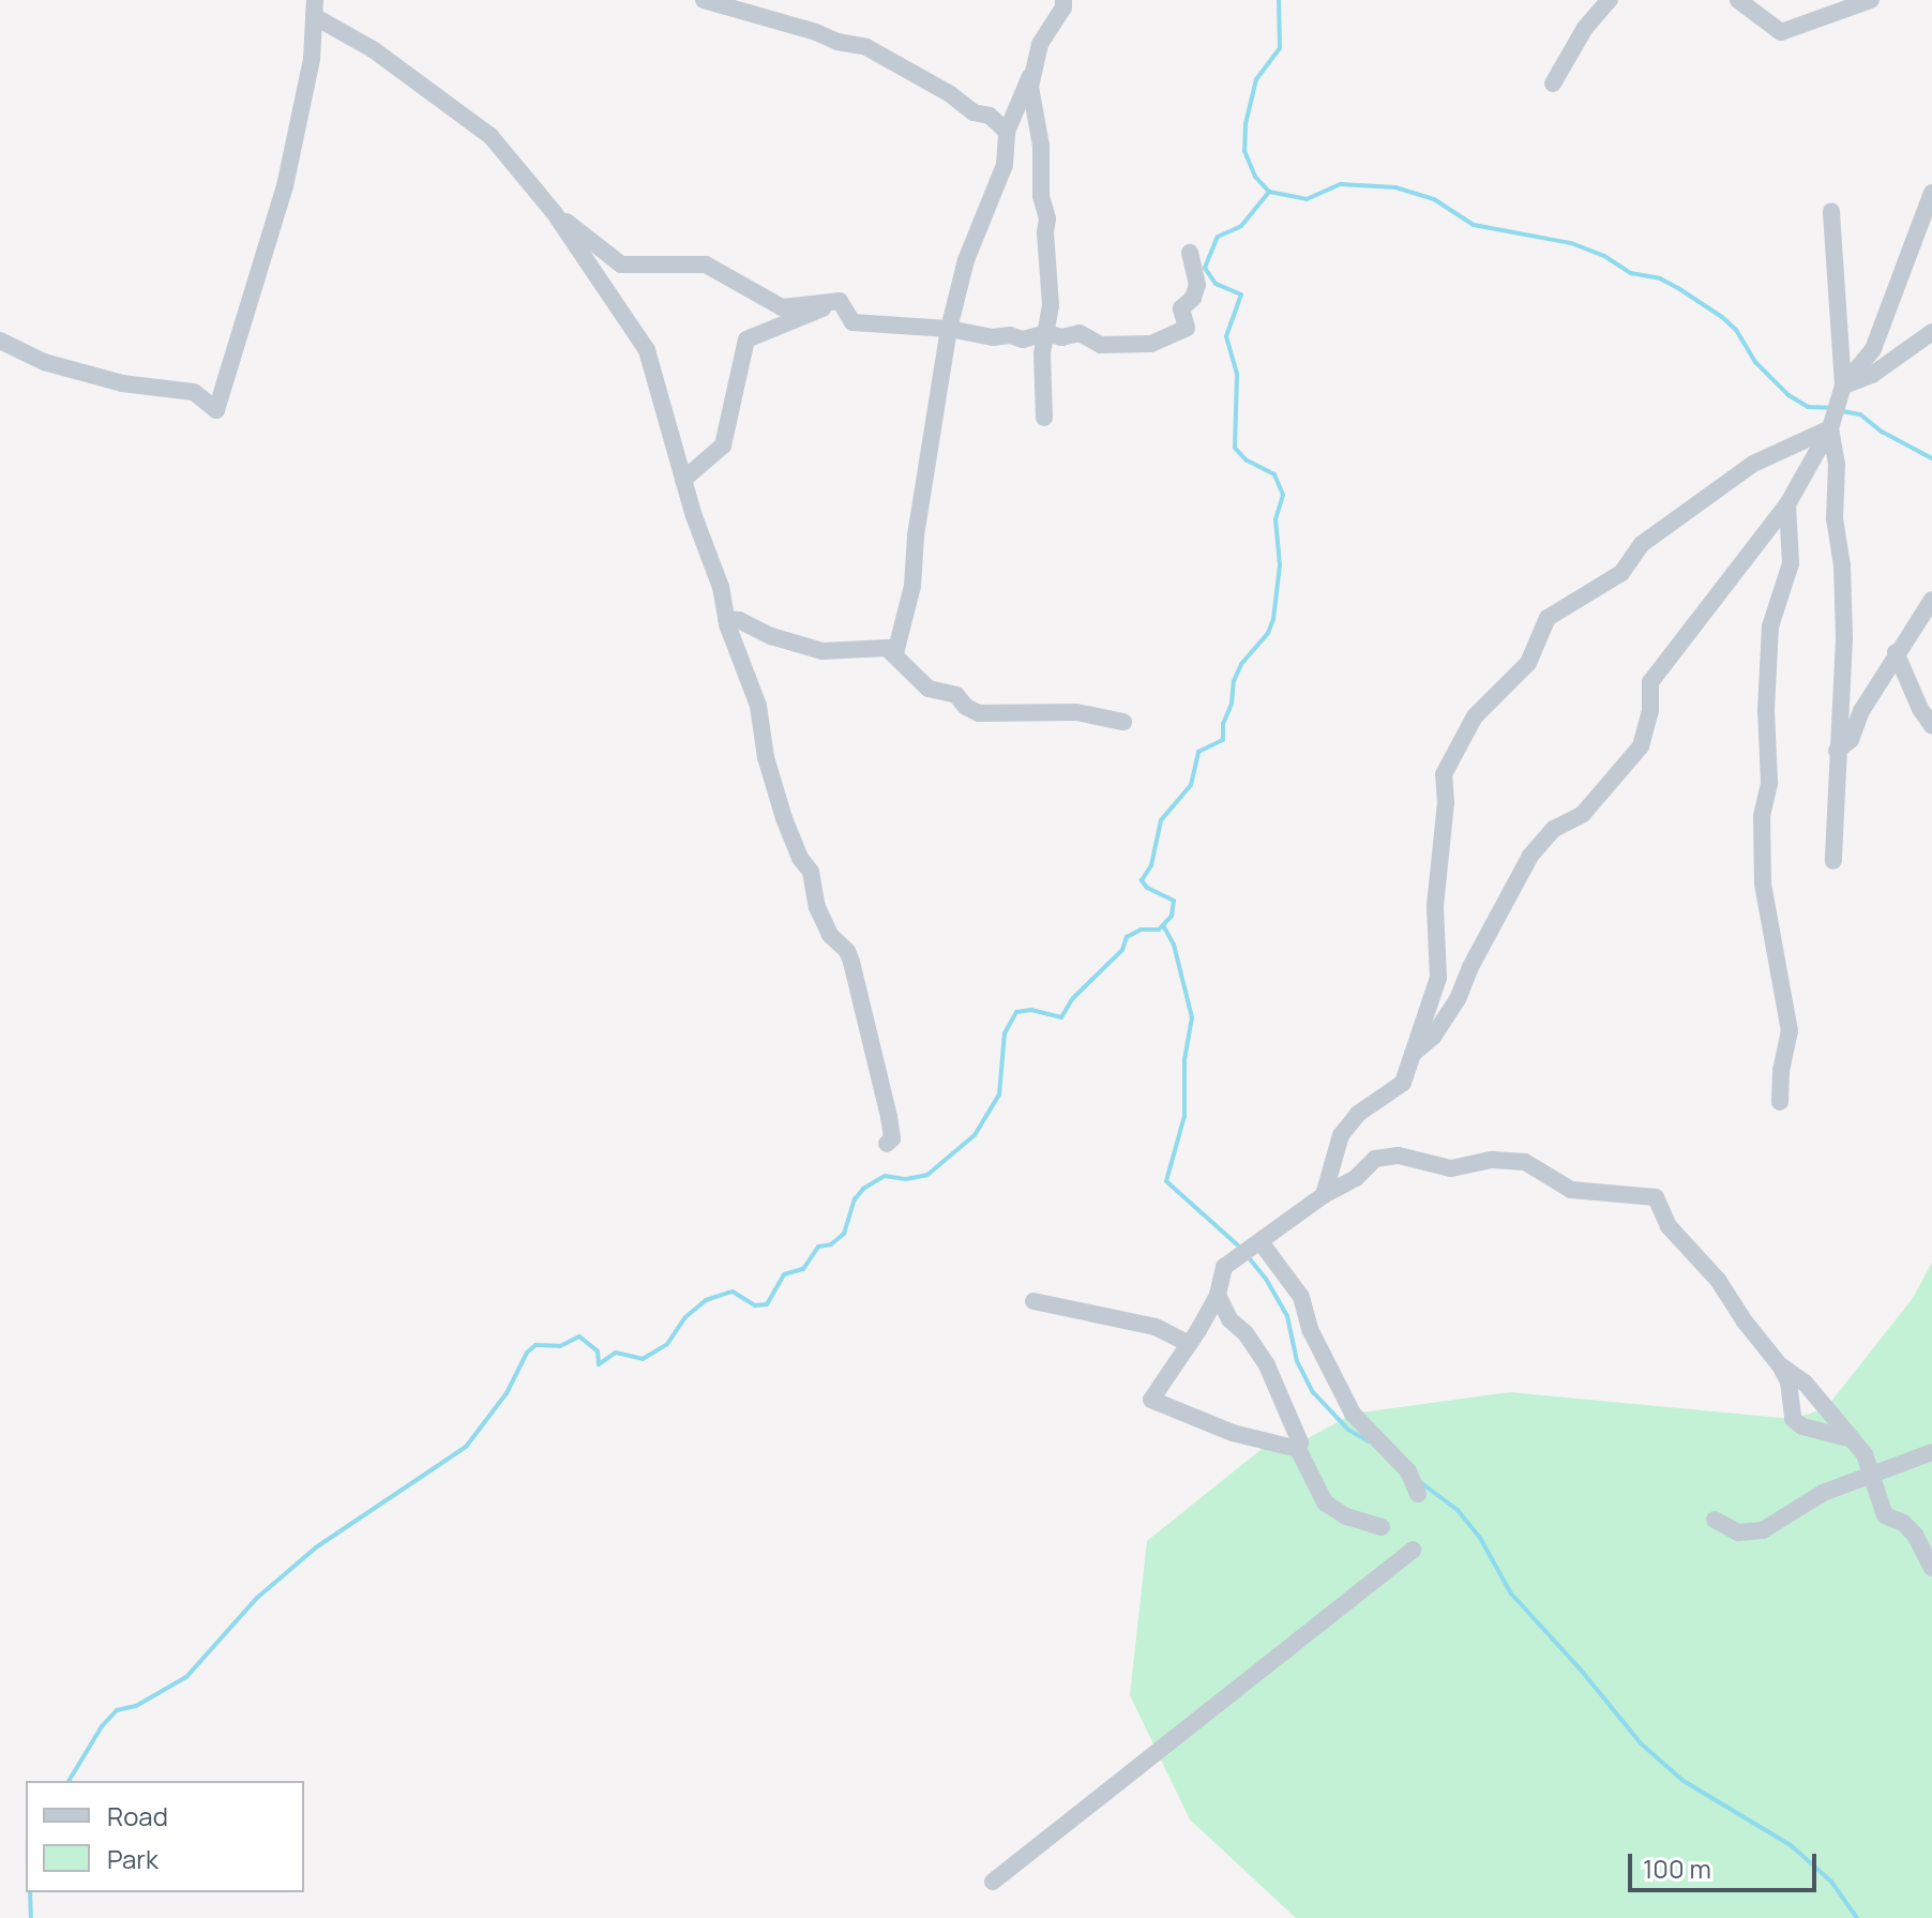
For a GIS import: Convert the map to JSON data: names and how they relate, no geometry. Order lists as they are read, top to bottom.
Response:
{
  "legend": ["Road", "Park"],
  "scale_bar": "100 m"
}
